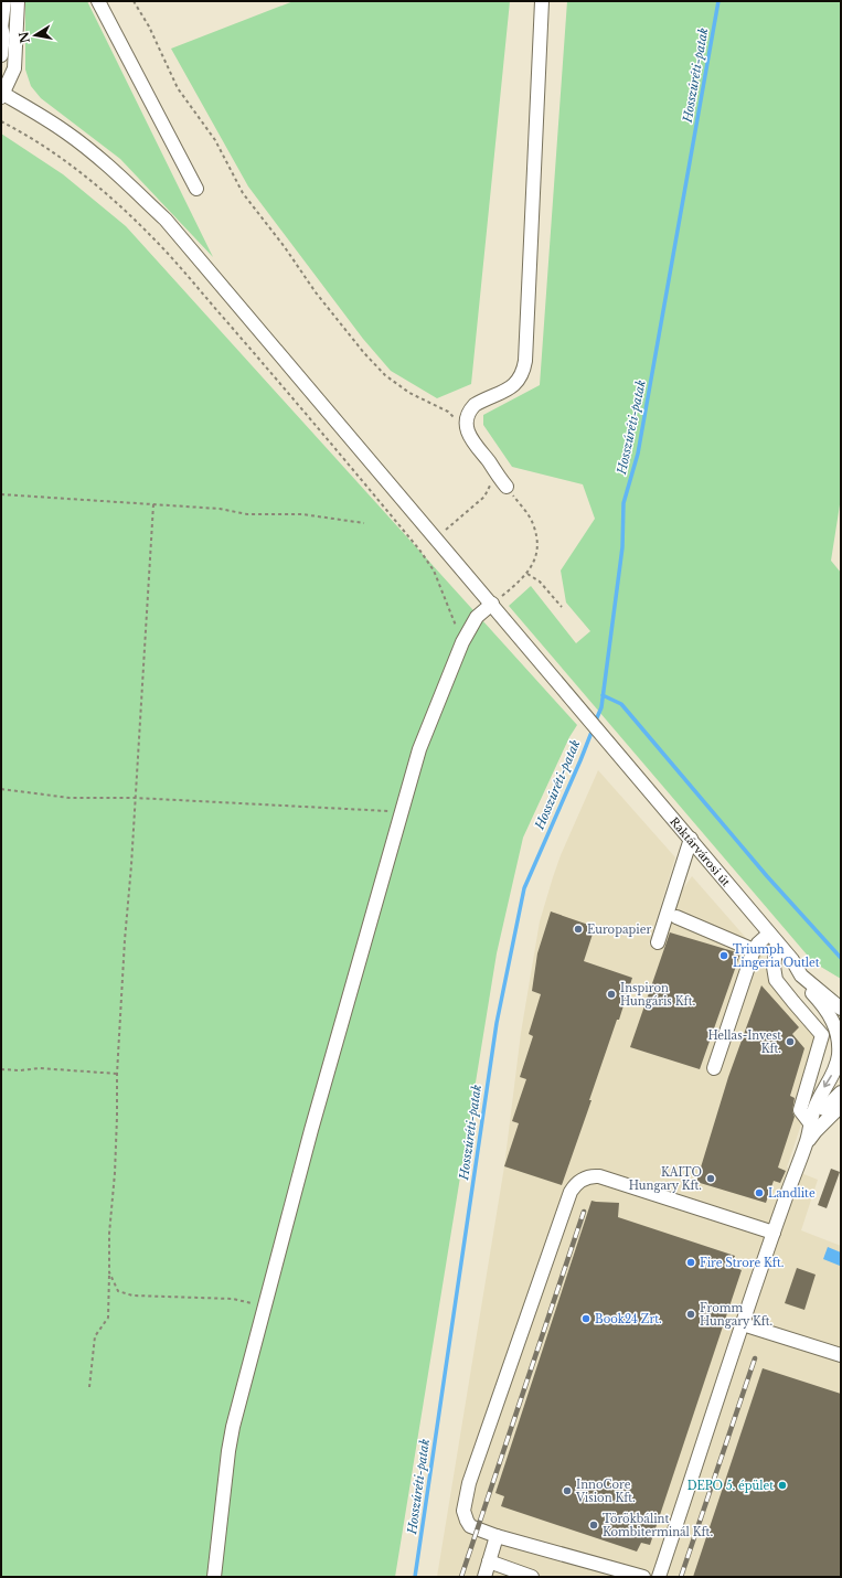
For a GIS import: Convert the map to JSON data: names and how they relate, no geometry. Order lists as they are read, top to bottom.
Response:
{
  "streets": {
    "street": ["Raktárvárosi út"]
  },
  "water": ["Hosszúréti-patak"],
  "places": [
    "Europapier",
    "Triumph Lingeria Outlet",
    "Inspiron Hungáris Kft.",
    "Hellas-Invest Kft.",
    "KAITO Hungary Kft.",
    "Landlite",
    "Fire Strore Kft.",
    "Fromm Hungary Kft.",
    "Book24 Zrt.",
    "DEPO 5. épület",
    "InnoCore Vision Kft.",
    "Törökbálint Kombiterminál Kft."
  ],
  "north": "left"
}
